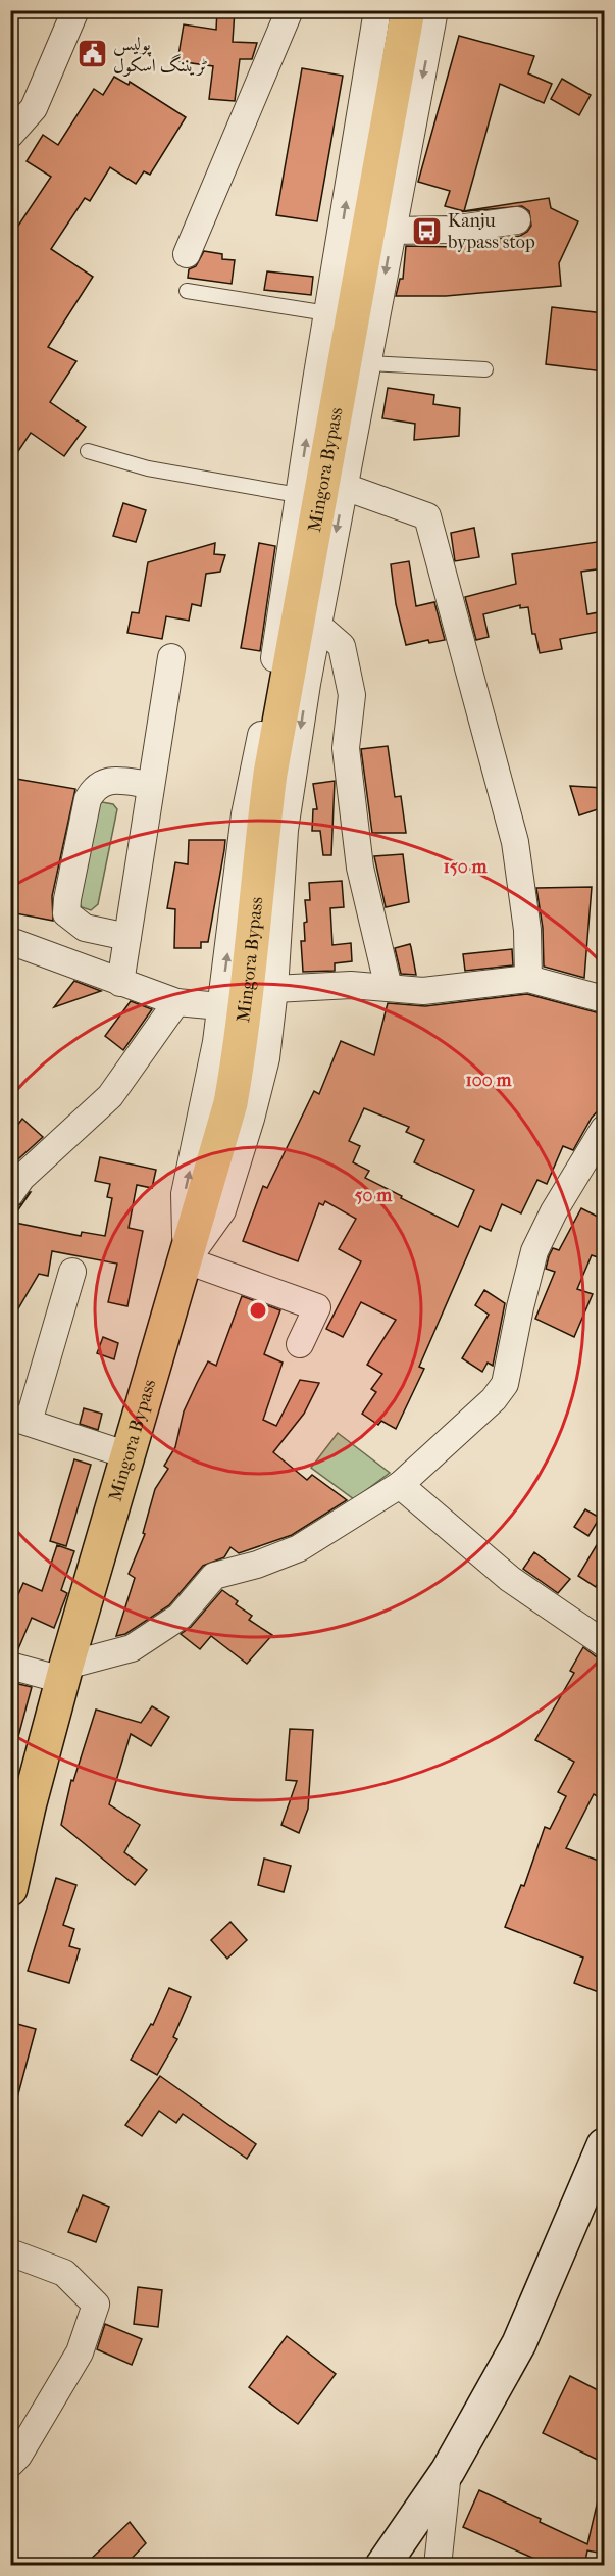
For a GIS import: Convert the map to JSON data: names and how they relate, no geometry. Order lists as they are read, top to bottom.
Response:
{
  "streets": {
    "highway": ["Mingora Bypass"]
  },
  "places": {
    "public building": ["پولیس ٹریننگ اسکول"],
    "bus stop": ["Kanju bypass stop"]
  },
  "rings": ["150 m", "100 m", "50 m"]
}
